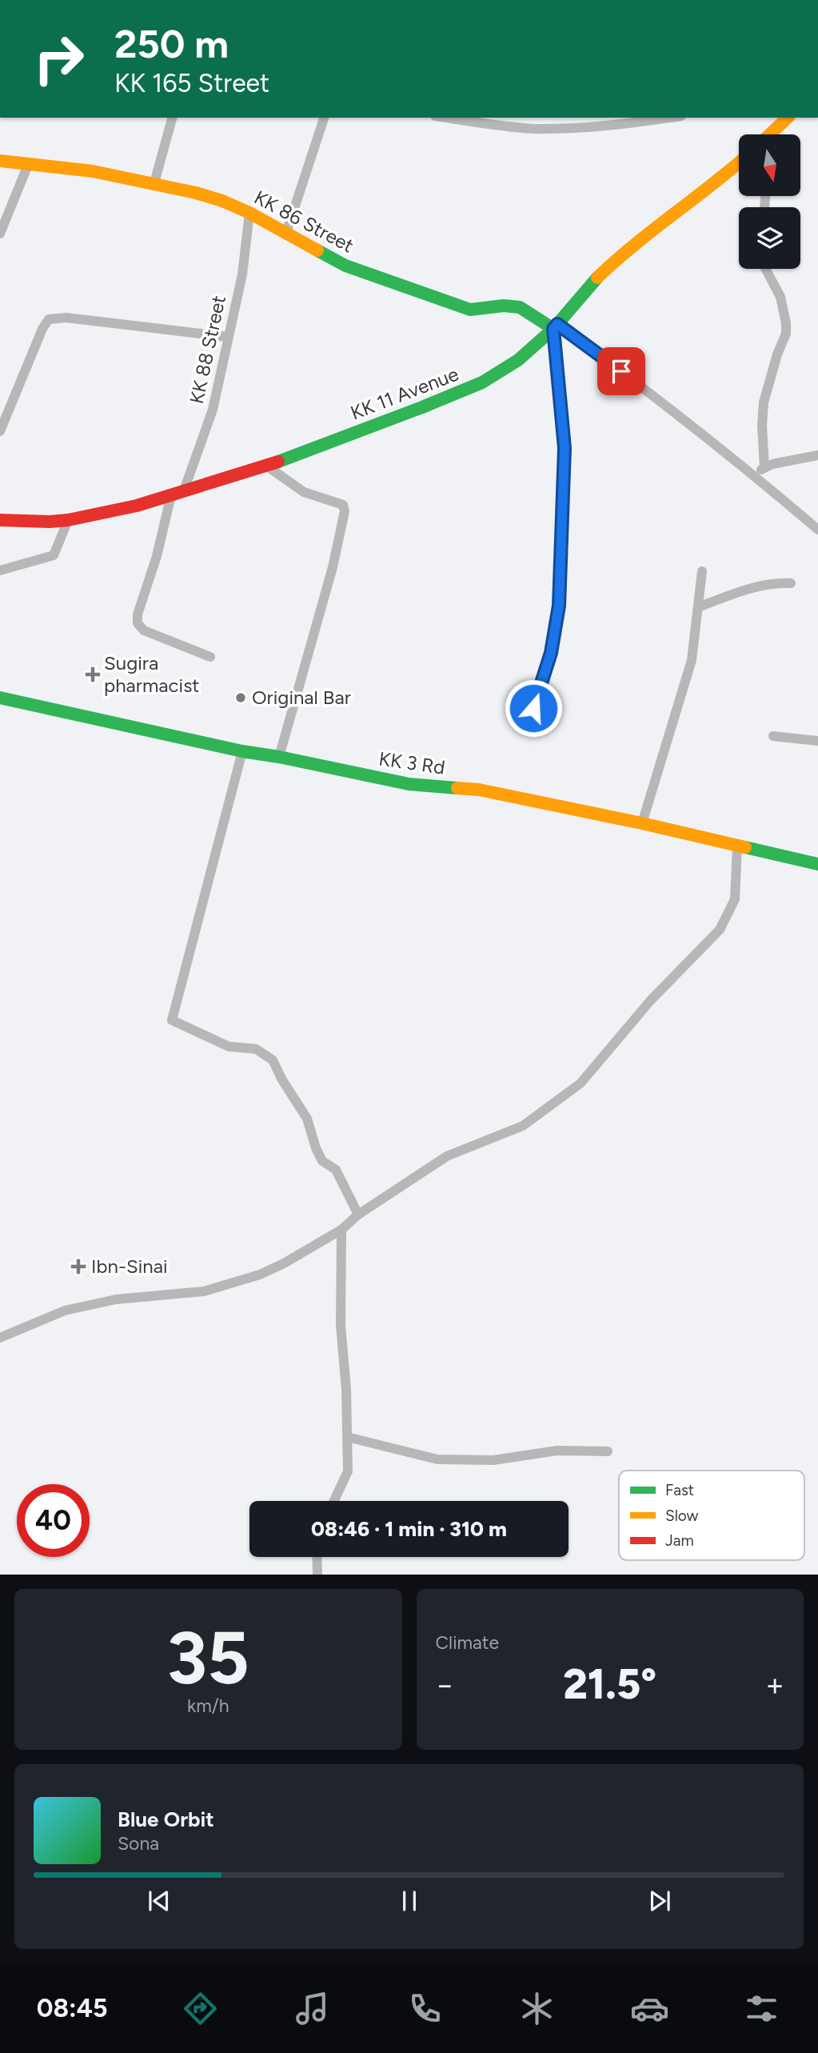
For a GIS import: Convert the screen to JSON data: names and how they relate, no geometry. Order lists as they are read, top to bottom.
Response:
{
  "streets": {
    "main road": ["KK 86 Street", "KK 11 Avenue", "KK 3 Rd"],
    "street": ["KK 88 Street"]
  },
  "crossings": [
    ["KK 86 Street", "KK 88 Street"],
    ["KK 86 Street", "KK 11 Avenue"],
    ["KK 88 Street", "KK 11 Avenue"]
  ],
  "places": {
    "health": ["Sugira pharmacist", "Ibn-Sinai"],
    "other": ["Original Bar"]
  },
  "legend": ["Fast", "Slow", "Jam"],
  "north": "bottom",
  "page": {
    "turn": ["250 m", "KK 165 Street"],
    "limit": "40",
    "trip": "08:46 · 1 min · 310 m",
    "tile": [
      ["35", "km/h"],
      "Climate"
    ],
    "heat": ["−", "21.5°", "+"],
    "song": ["Blue Orbit", "Sona"],
    "tabs": "08:45"
  }
}
